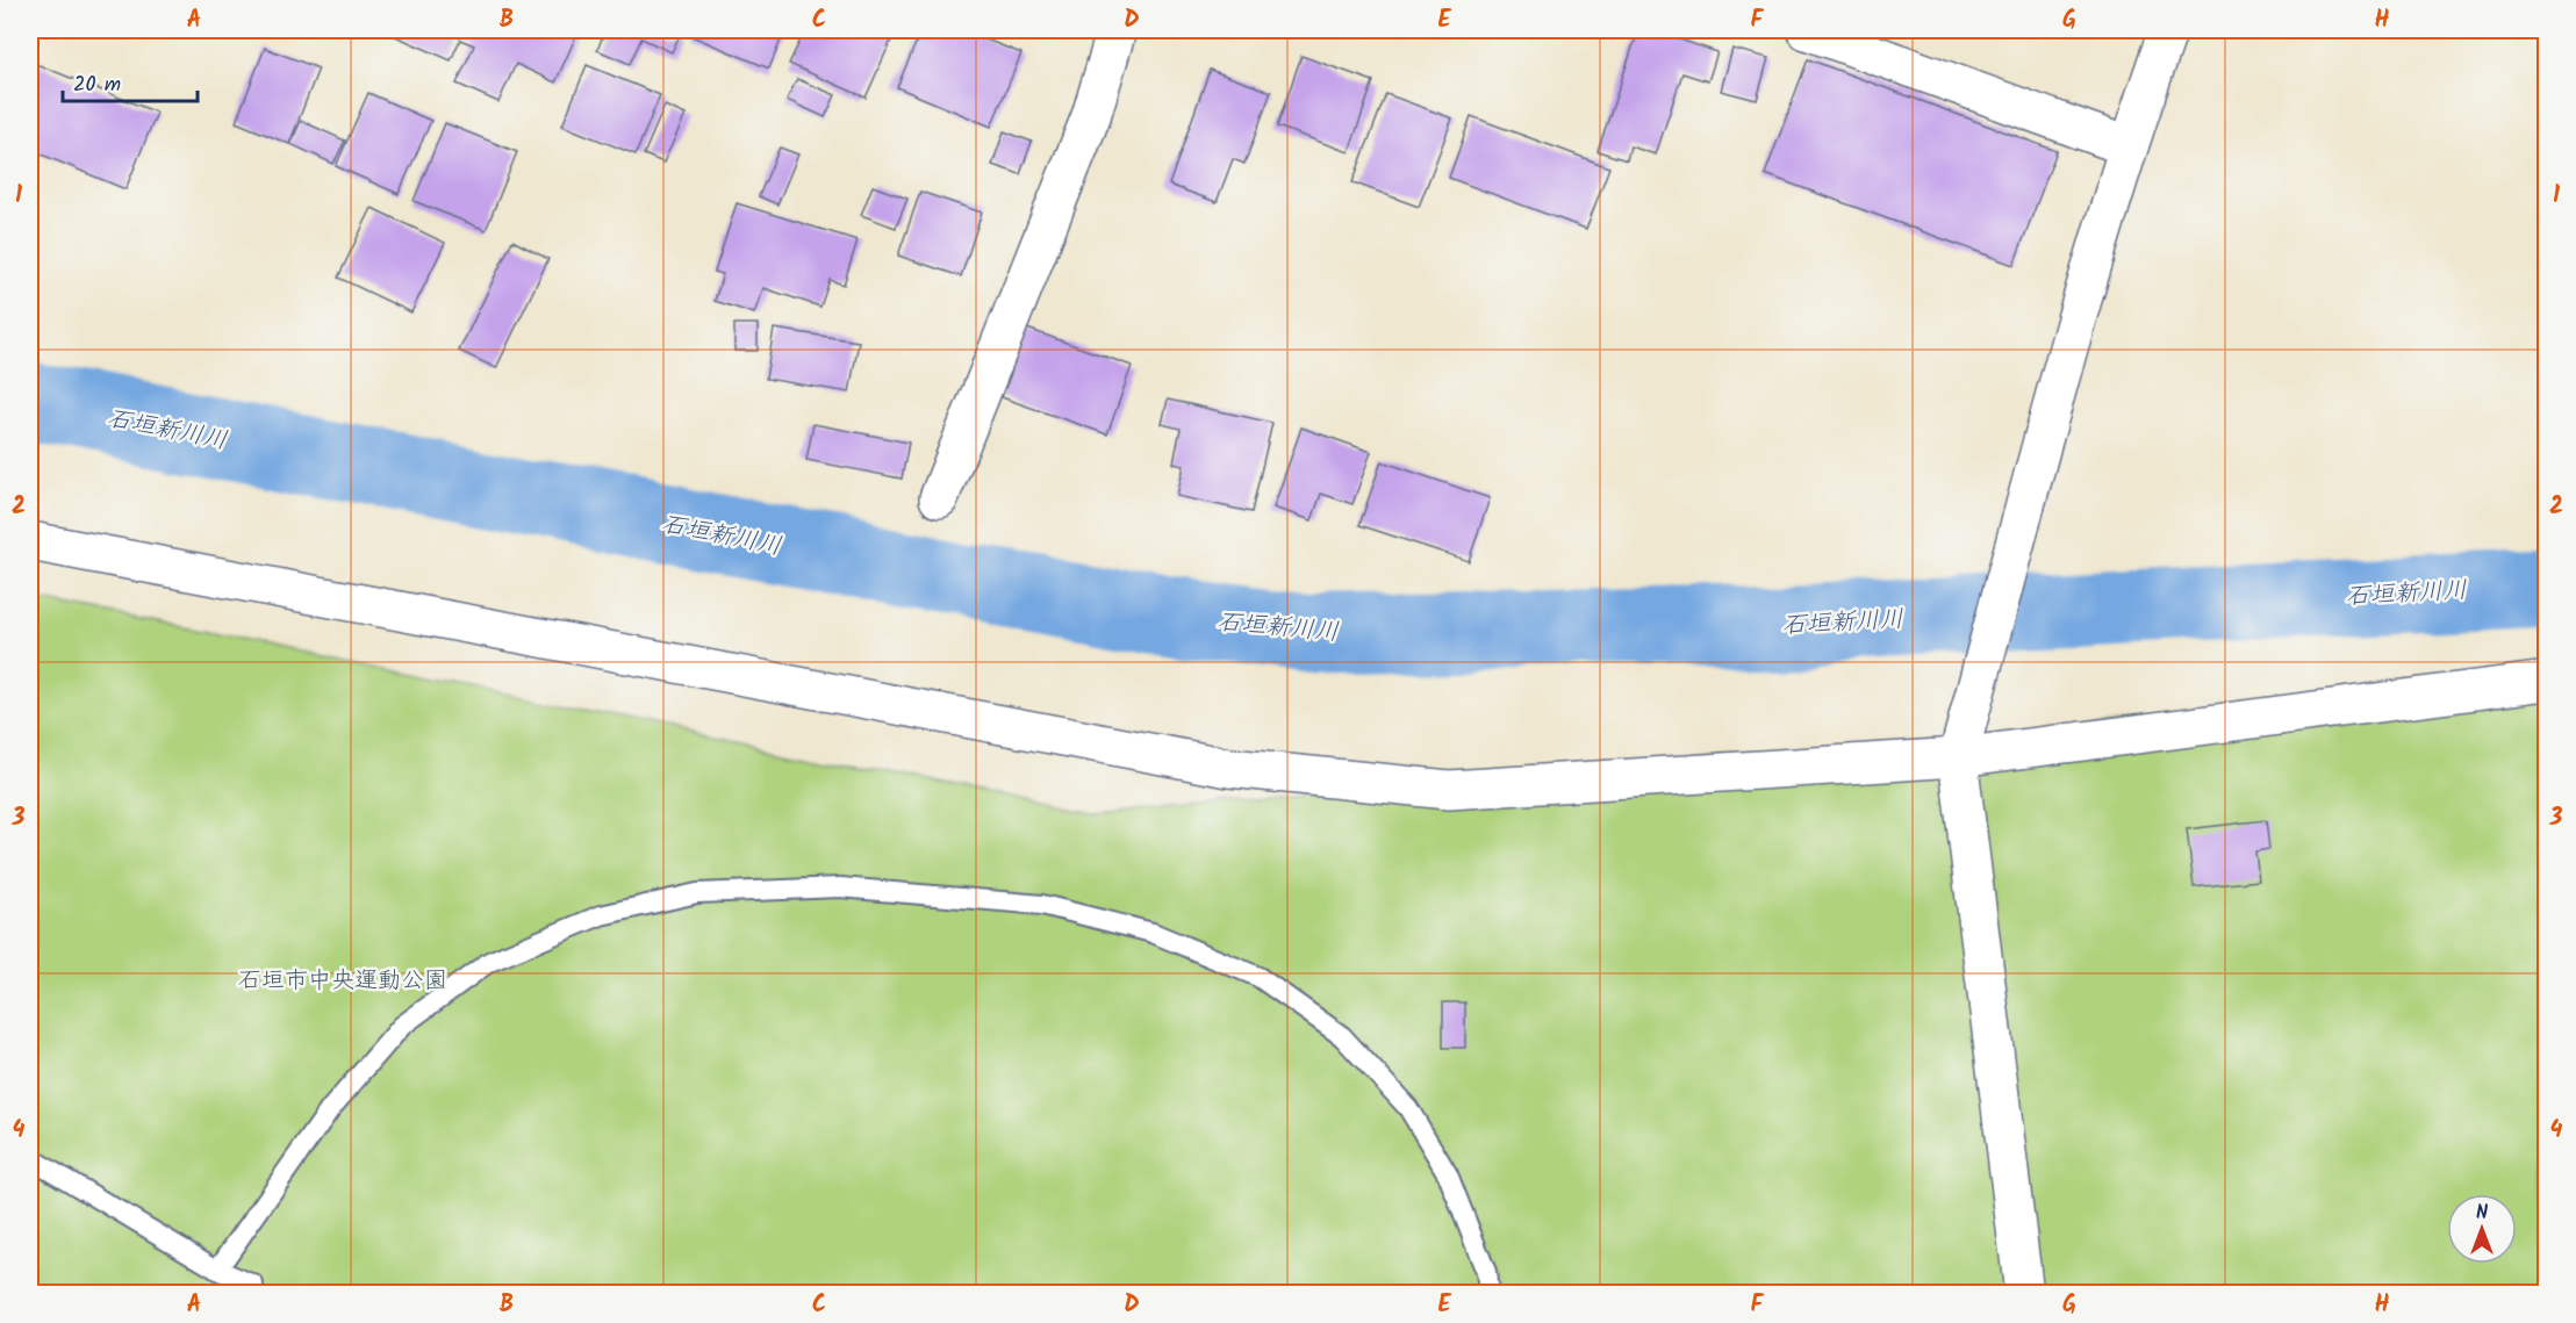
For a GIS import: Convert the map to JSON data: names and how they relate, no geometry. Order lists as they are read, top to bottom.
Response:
{
  "water": ["石垣新川川"],
  "parks": ["石垣市中央運動公園"],
  "scale_bar": "20 m",
  "north": "top",
  "grid": {
    "columns": [
      "A",
      "B",
      "C",
      "D",
      "E",
      "F",
      "G",
      "H"
    ],
    "rows": [
      "1",
      "2",
      "3",
      "4"
    ]
  }
}
